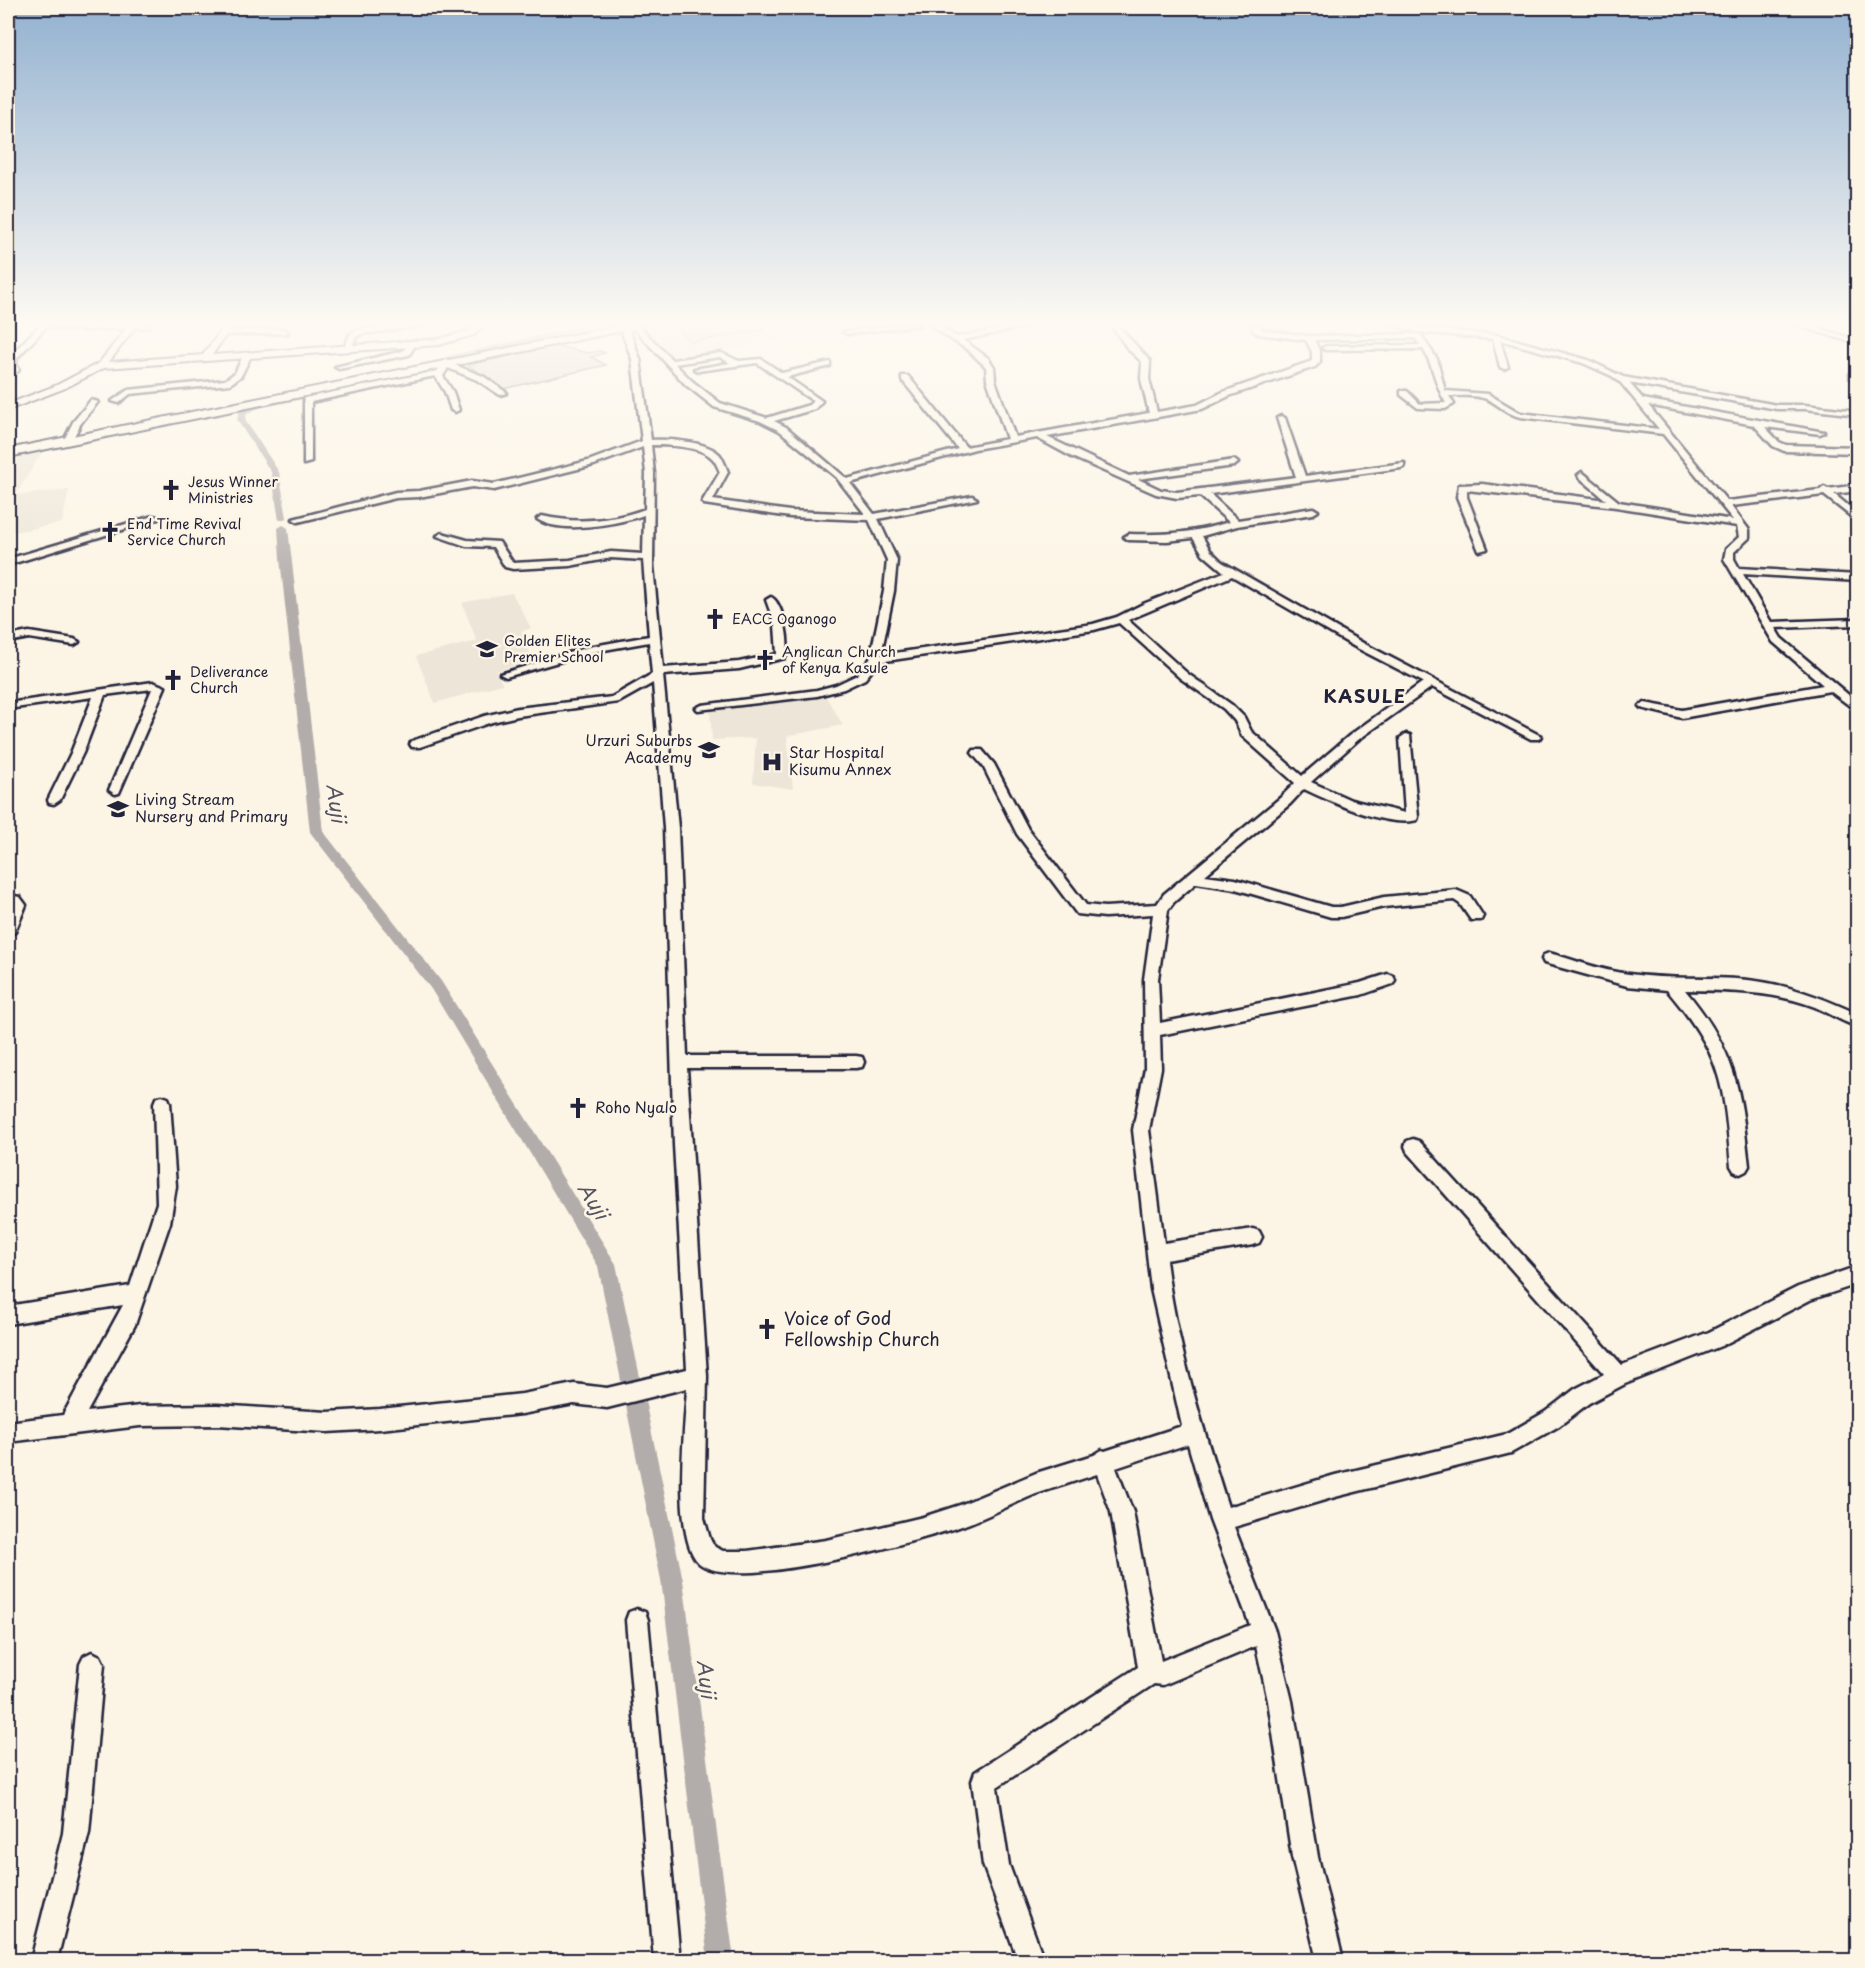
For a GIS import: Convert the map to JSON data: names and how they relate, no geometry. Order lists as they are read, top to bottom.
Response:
{
  "districts": ["KASULE"],
  "water": ["Auji"],
  "places": {
    "church": [
      "Jesus Winner Ministries",
      "End Time Revival Service Church",
      "EACC Oganogo",
      "Anglican Church of Kenya Kasule",
      "Deliverance Church",
      "Roho Nyalo",
      "Voice of God Fellowship Church"
    ],
    "school or university": ["Golden Elites Premier School", "Urzuri Suburbs Academy", "Living Stream Nursery and Primary"],
    "hospital": ["Star Hospital Kisumu Annex"]
  }
}
